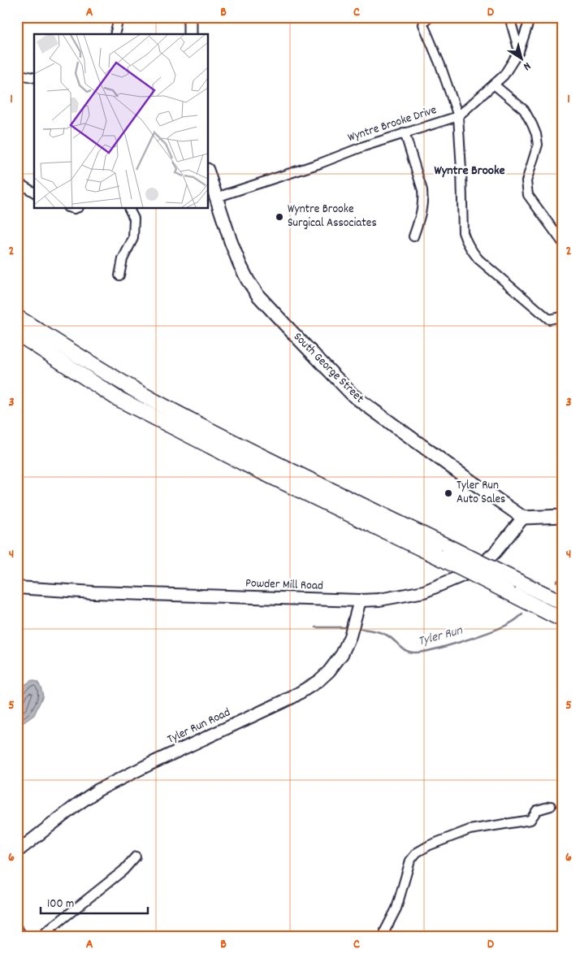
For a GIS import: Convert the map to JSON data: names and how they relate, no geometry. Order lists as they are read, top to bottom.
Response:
{
  "streets": {
    "main road": ["South George Street"],
    "street": ["Wyntre Brooke Drive", "Powder Mill Road", "Tyler Run Road"]
  },
  "crossings": [
    ["Wyntre Brooke Drive", "South George Street"],
    ["South George Street", "Powder Mill Road"],
    ["Powder Mill Road", "Tyler Run Road"]
  ],
  "districts": ["Wyntre Brooke"],
  "water": ["Tyler Run"],
  "places": ["Wyntre Brooke Surgical Associates", "Tyler Run Auto Sales"],
  "scale_bar": "100 m",
  "north": "bottom right",
  "grid": {
    "columns": [
      "A",
      "B",
      "C",
      "D"
    ],
    "rows": [
      "1",
      "2",
      "3",
      "4",
      "5",
      "6"
    ]
  }
}
